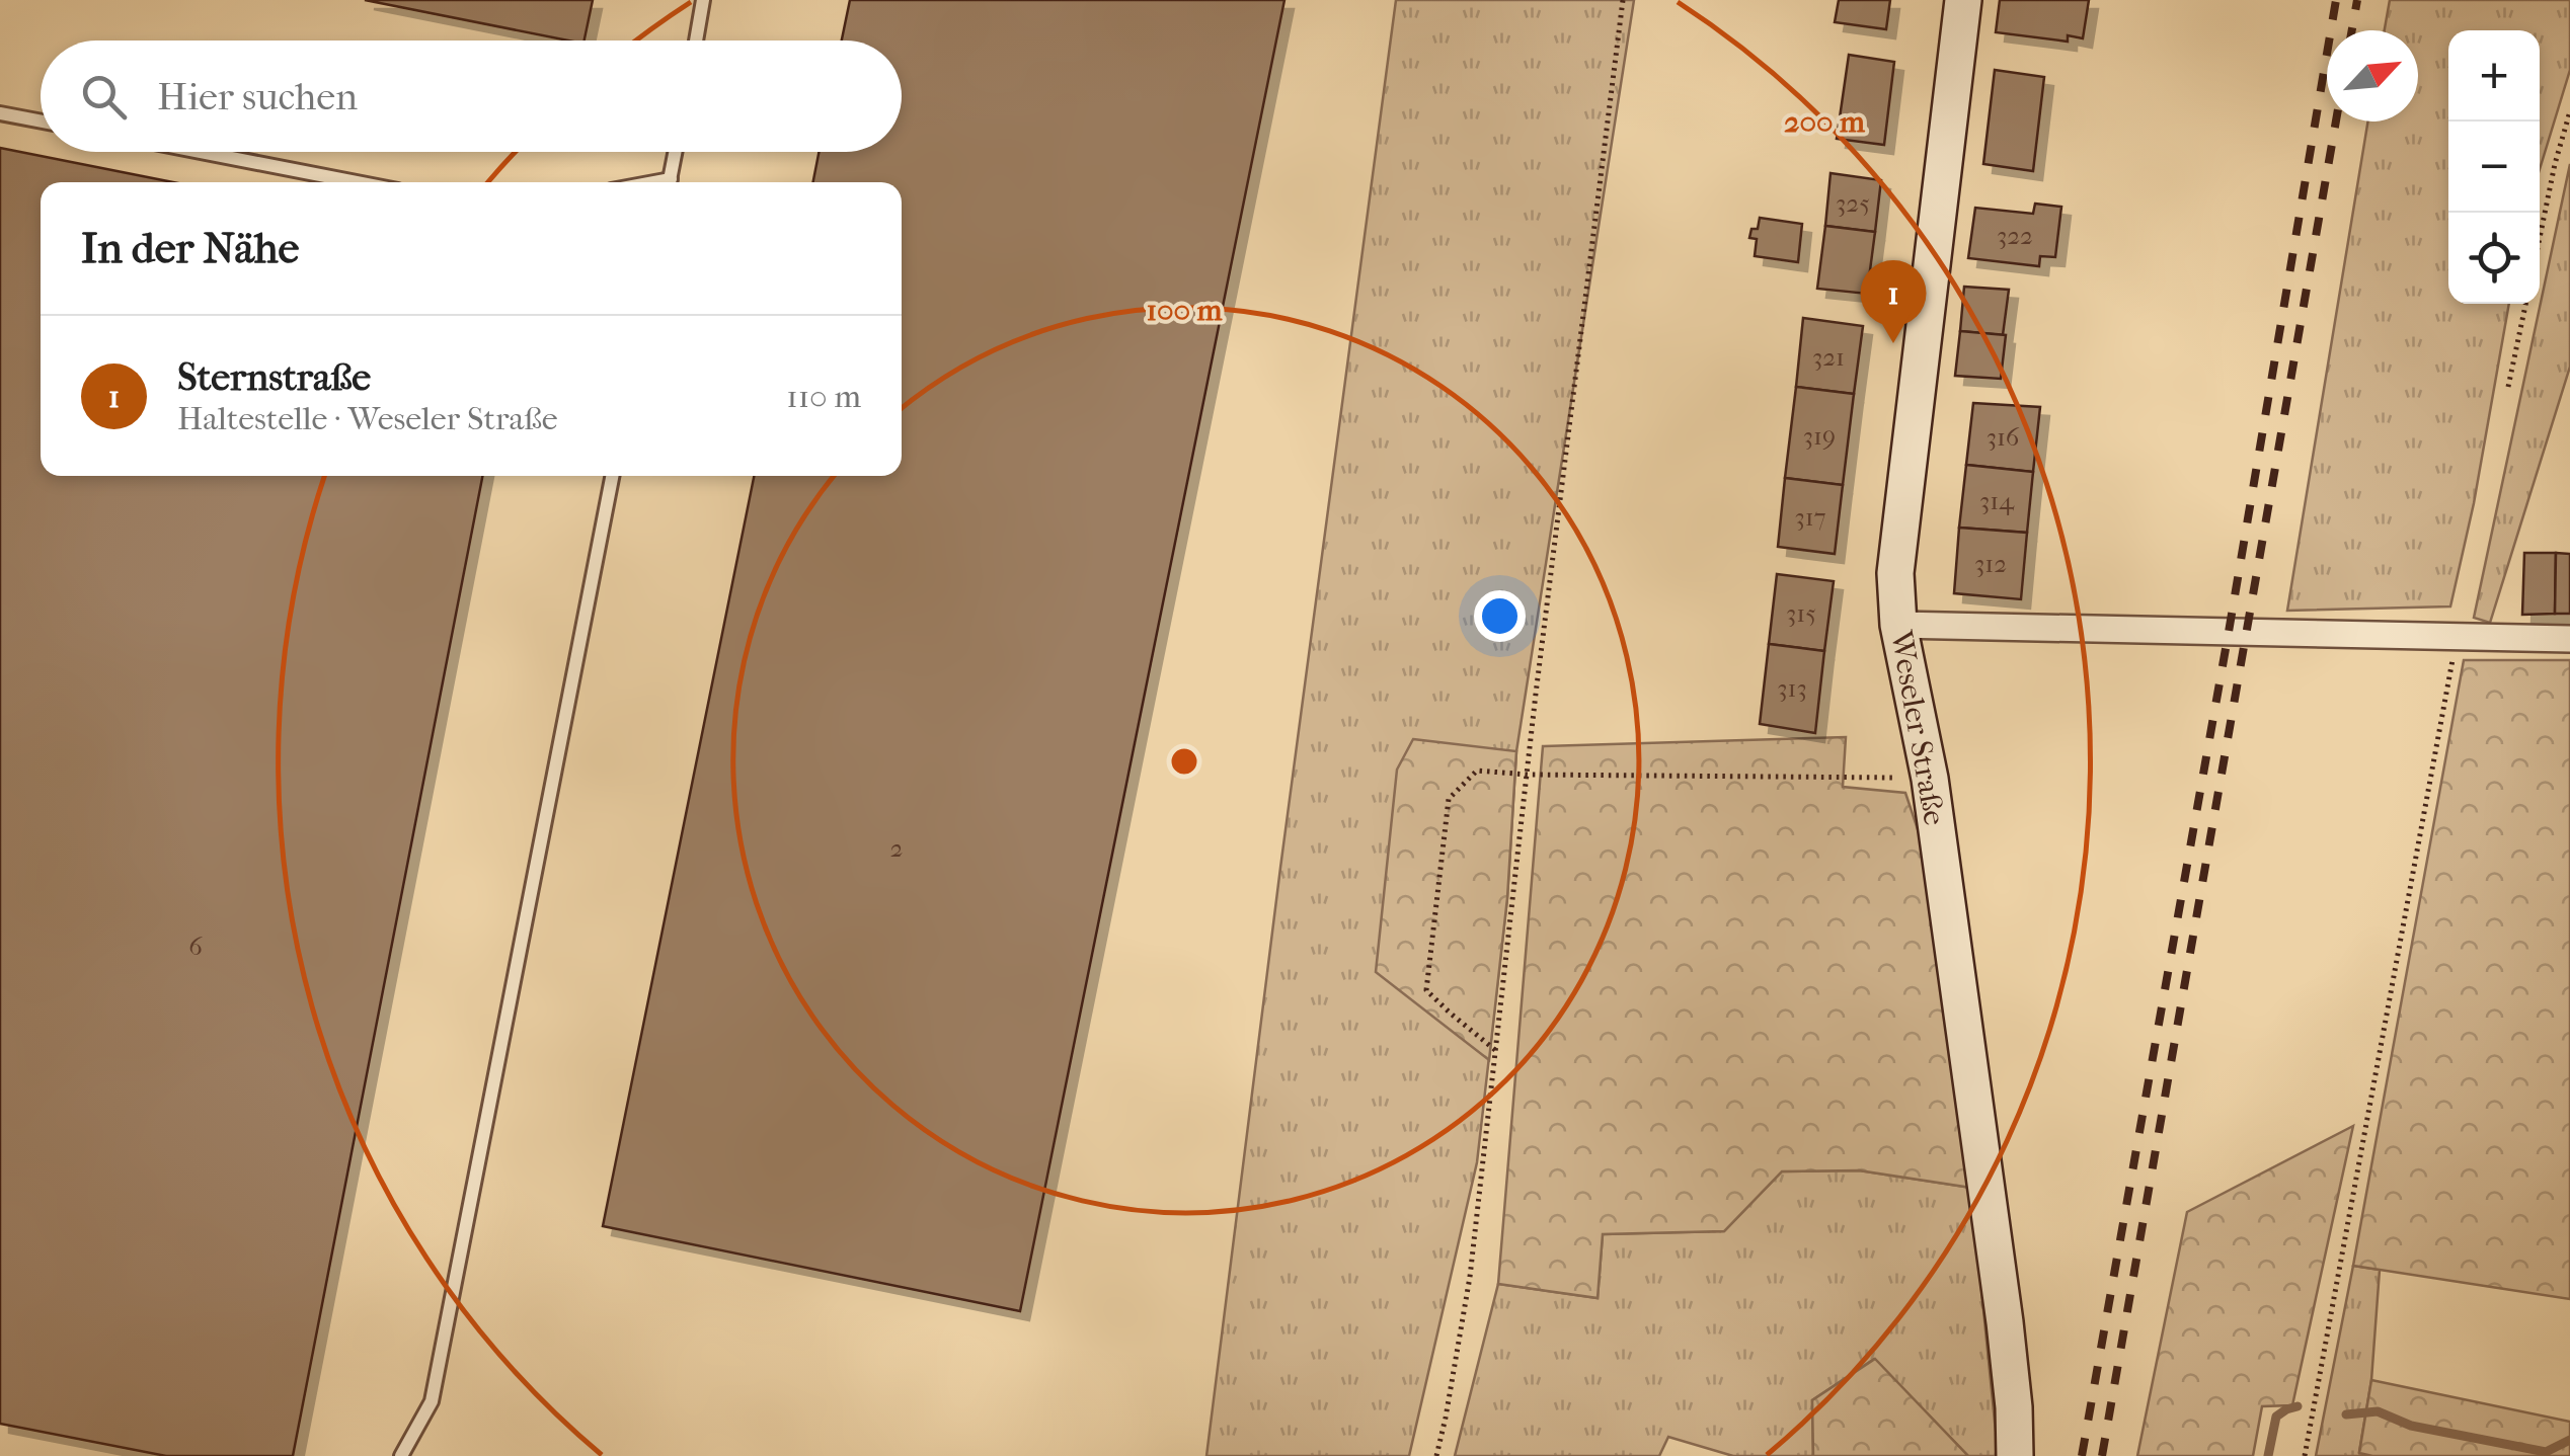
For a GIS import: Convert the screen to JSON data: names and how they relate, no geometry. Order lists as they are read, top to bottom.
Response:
{
  "streets": {
    "main road": ["Weseler Straße"]
  },
  "house_numbers": [
    "325",
    "322",
    "321",
    "319",
    "316",
    "314",
    "317",
    "312",
    "315",
    "313",
    "2",
    "6"
  ],
  "north": "top right",
  "page": {
    "map_buttons": ["+", "−"],
    "search": "Hier suchen",
    "heading": "In der Nähe",
    "pins": "1",
    "list": [
      {
        "mark": "1",
        "name": "Sternstraße",
        "note": "Haltestelle · Weseler Straße",
        "value": "110 m"
      }
    ]
  },
  "rings": ["200 m", "100 m"]
}
